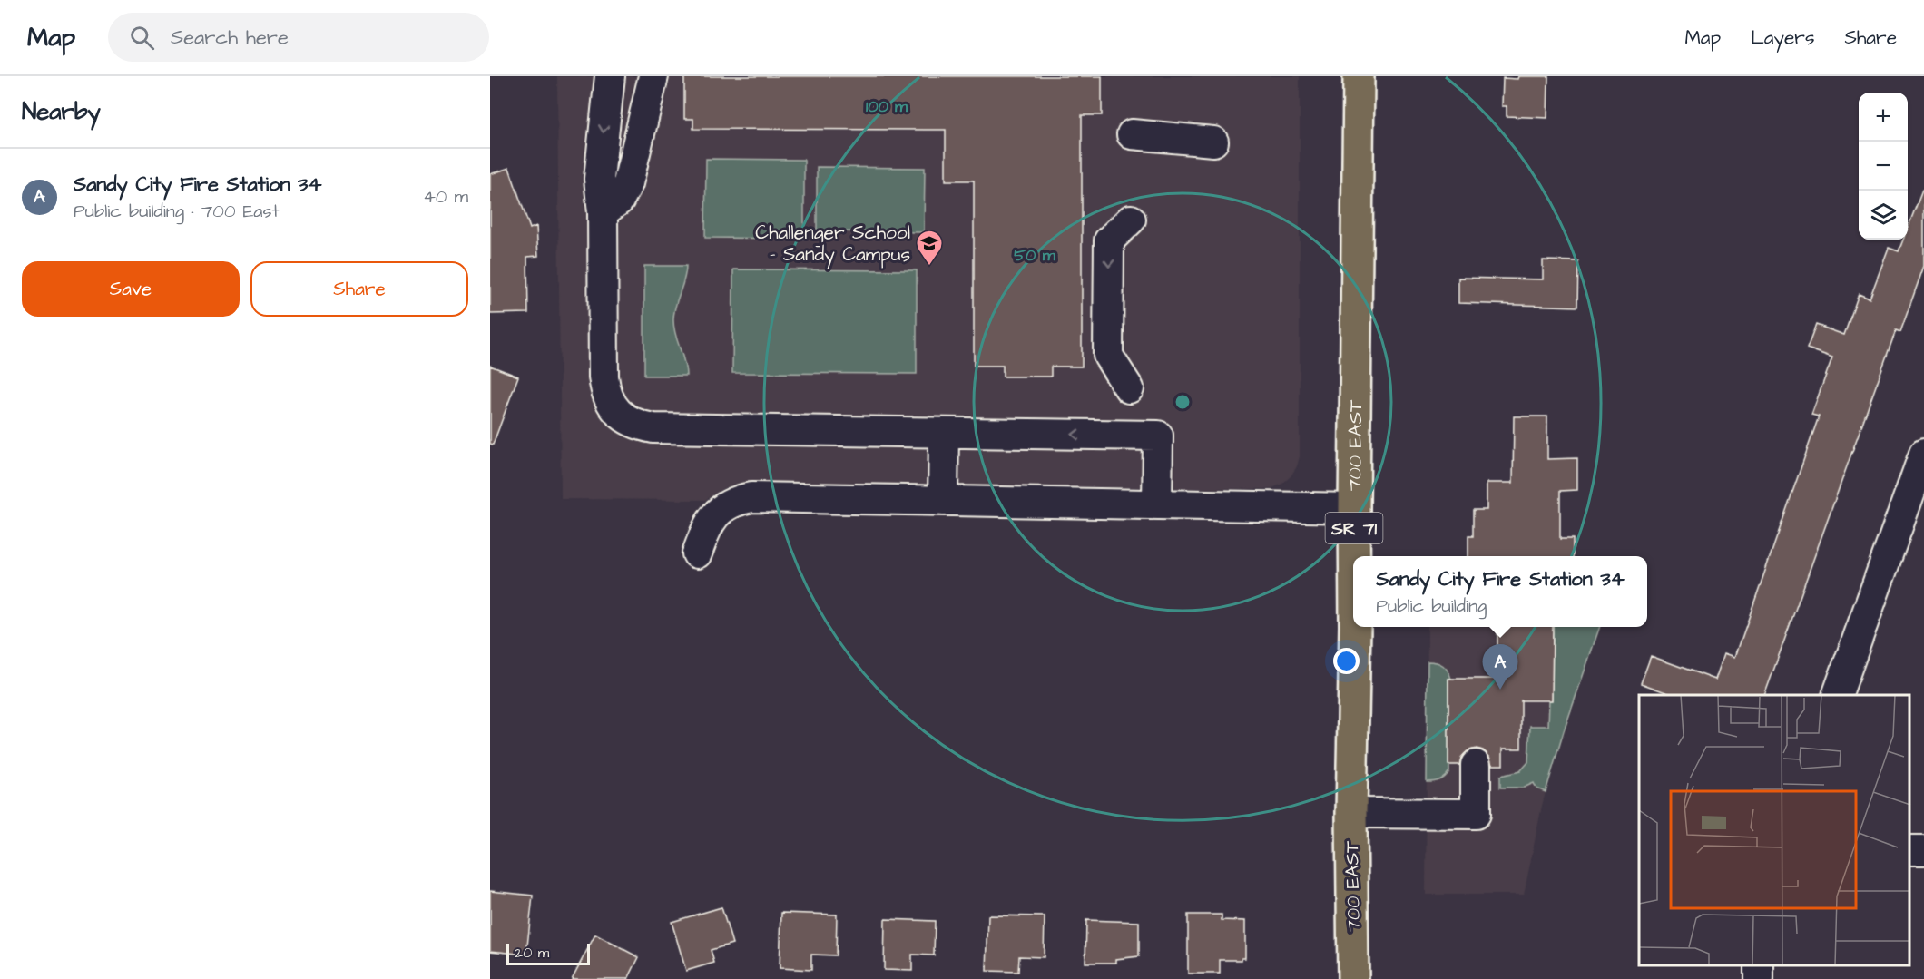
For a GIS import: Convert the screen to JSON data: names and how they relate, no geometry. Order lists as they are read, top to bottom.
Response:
{
  "streets": {
    "main road": ["700 EAST", "SR 71"]
  },
  "places": {
    "school or university": ["Challenger School - Sandy Campus"]
  },
  "scale_bar": "20 m",
  "page": {
    "header": "Map",
    "search": "Search here",
    "nav": ["Map", "Layers", "Share"],
    "heading": "Nearby",
    "map_buttons": ["+", "−"],
    "list": [
      {
        "mark": "A",
        "name": "Sandy City Fire Station 34",
        "note": "Public building · 700 East",
        "value": "40 m"
      }
    ],
    "buttons": ["Save", "Share"],
    "popup": ["Sandy City Fire Station 34", "Public building"],
    "pins": "A",
    "scale": "20 m"
  },
  "rings": ["100 m", "50 m"]
}
